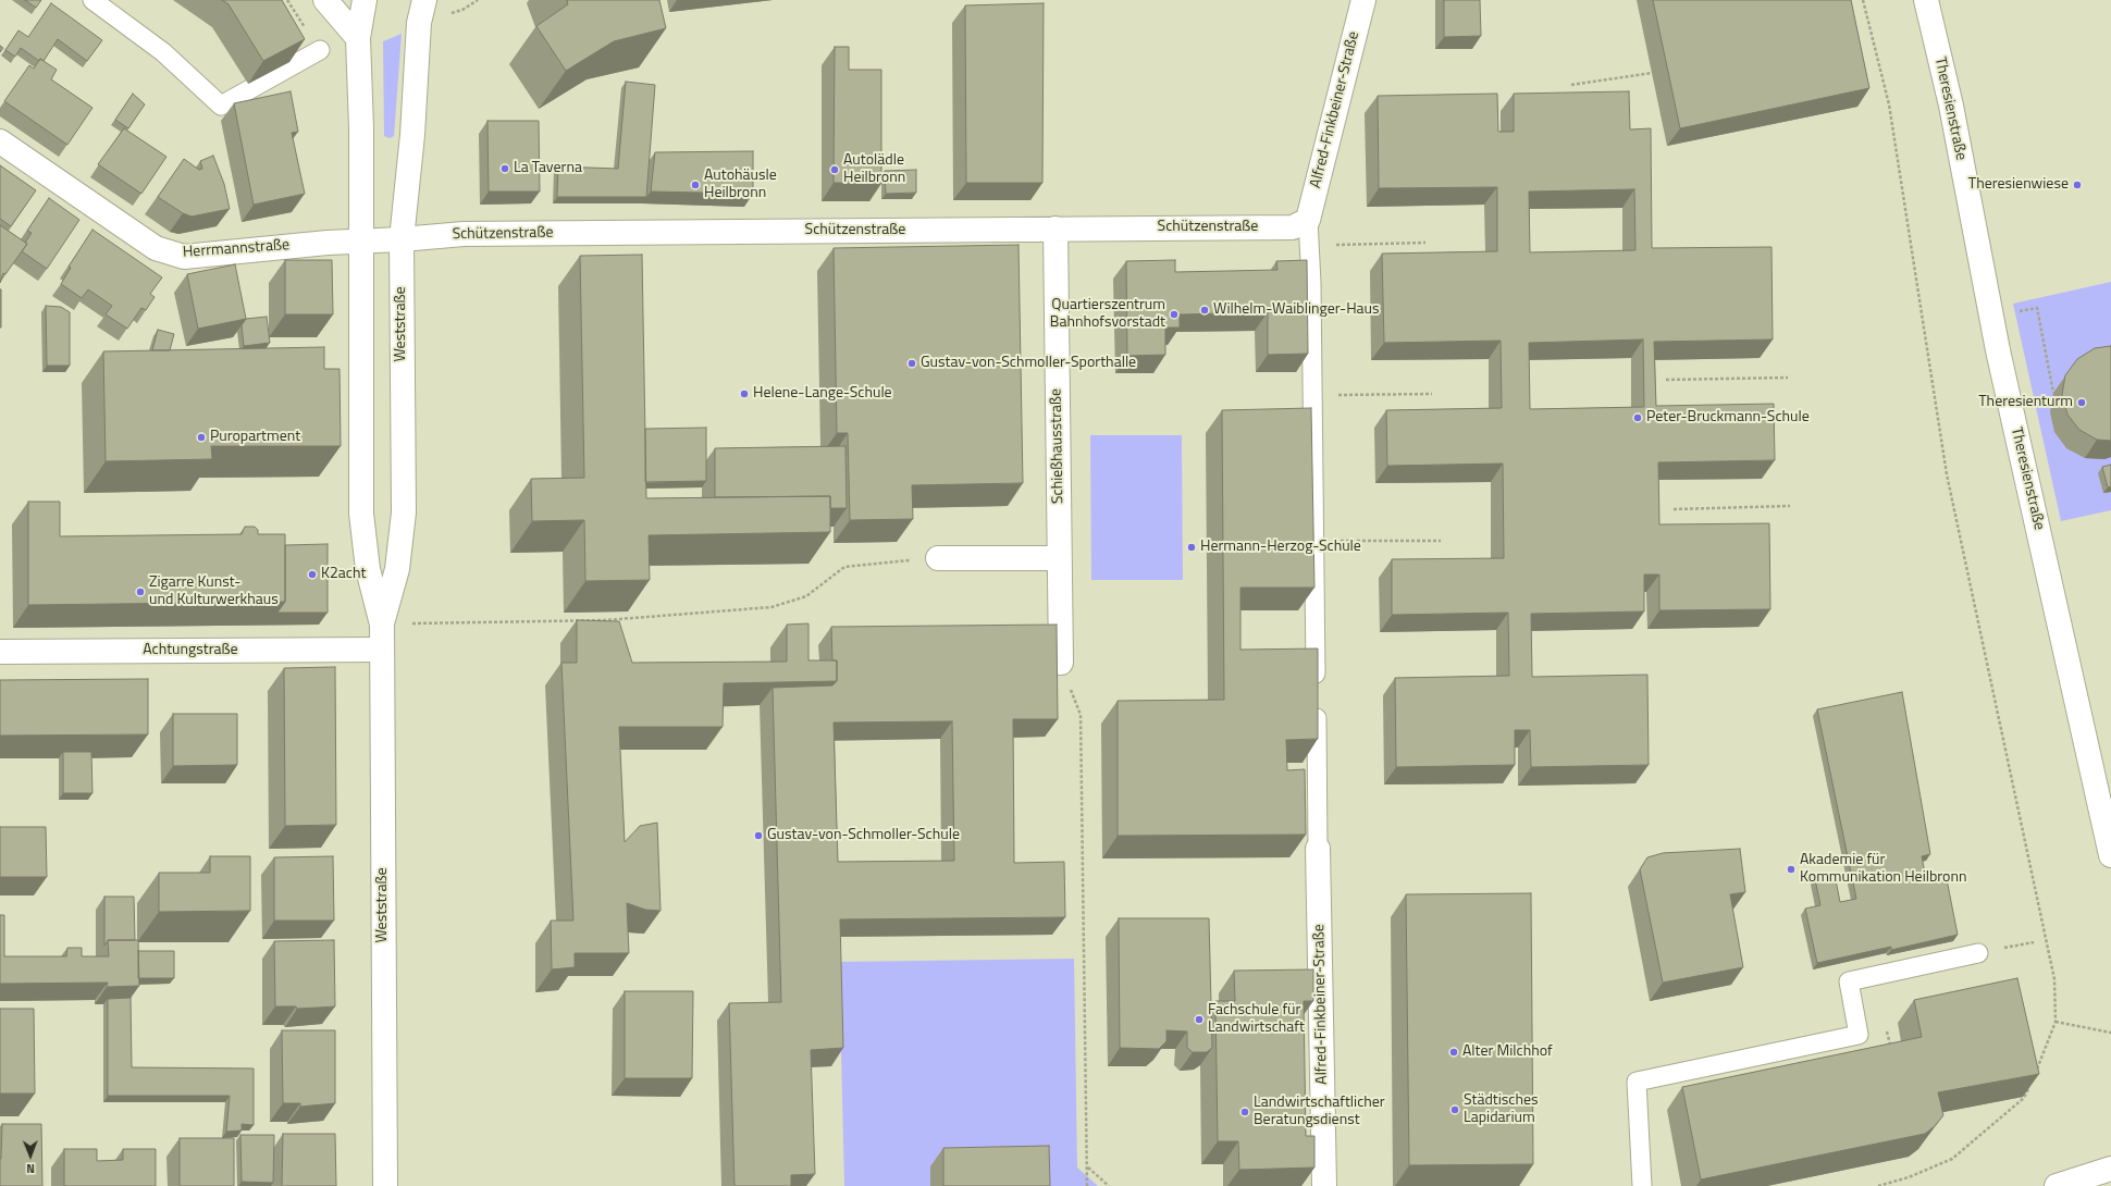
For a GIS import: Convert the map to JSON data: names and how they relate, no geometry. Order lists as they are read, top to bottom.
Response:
{
  "streets": {
    "street": [
      "Theresienstraße",
      "Alfred-Finkbeiner-Straße",
      "Schützenstraße",
      "Herrmannstraße",
      "Weststraße",
      "Schießhausstraße",
      "Achtungstraße"
    ]
  },
  "crossings": [
    ["Alfred-Finkbeiner-Straße", "Schützenstraße"],
    ["Schützenstraße", "Herrmannstraße"],
    ["Schützenstraße", "Weststraße"],
    ["Schützenstraße", "Schießhausstraße"],
    ["Herrmannstraße", "Weststraße"],
    ["Weststraße", "Achtungstraße"]
  ],
  "places": [
    "La Taverna",
    "Autolädle Heilbronn",
    "Autohäusle Heilbronn",
    "Theresienwiese",
    "Wilhelm-Waiblinger-Haus",
    "Quartierszentrum Bahnhofsvorstadt",
    "Gustav-von-Schmoller-Sporthalle",
    "Helene-Lange-Schule",
    "Theresienturm",
    "Peter-Bruckmann-Schule",
    "Puropartment",
    "Hermann-Herzog-Schule",
    "K2acht",
    "Zigarre Kunst- und Kulturwerkhaus",
    "Gustav-von-Schmoller-Schule",
    "Akademie für Kommunikation Heilbronn",
    "Fachschule für Landwirtschaft",
    "Alter Milchhof",
    "Städtisches Lapidarium",
    "Landwirtschaftlicher Beratungsdienst"
  ],
  "north": "bottom"
}
